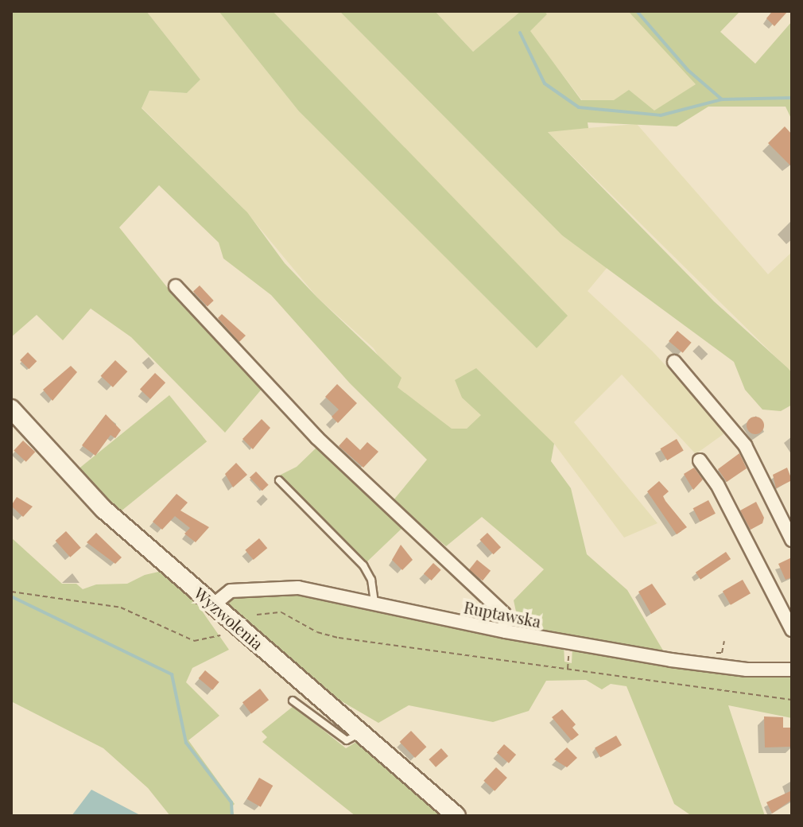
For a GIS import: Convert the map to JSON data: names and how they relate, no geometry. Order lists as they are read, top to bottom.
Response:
{
  "streets": {
    "street": ["Ruptawska", "Wyzwolenia"]
  },
  "crossings": [
    ["Ruptawska", "Wyzwolenia"]
  ]
}
